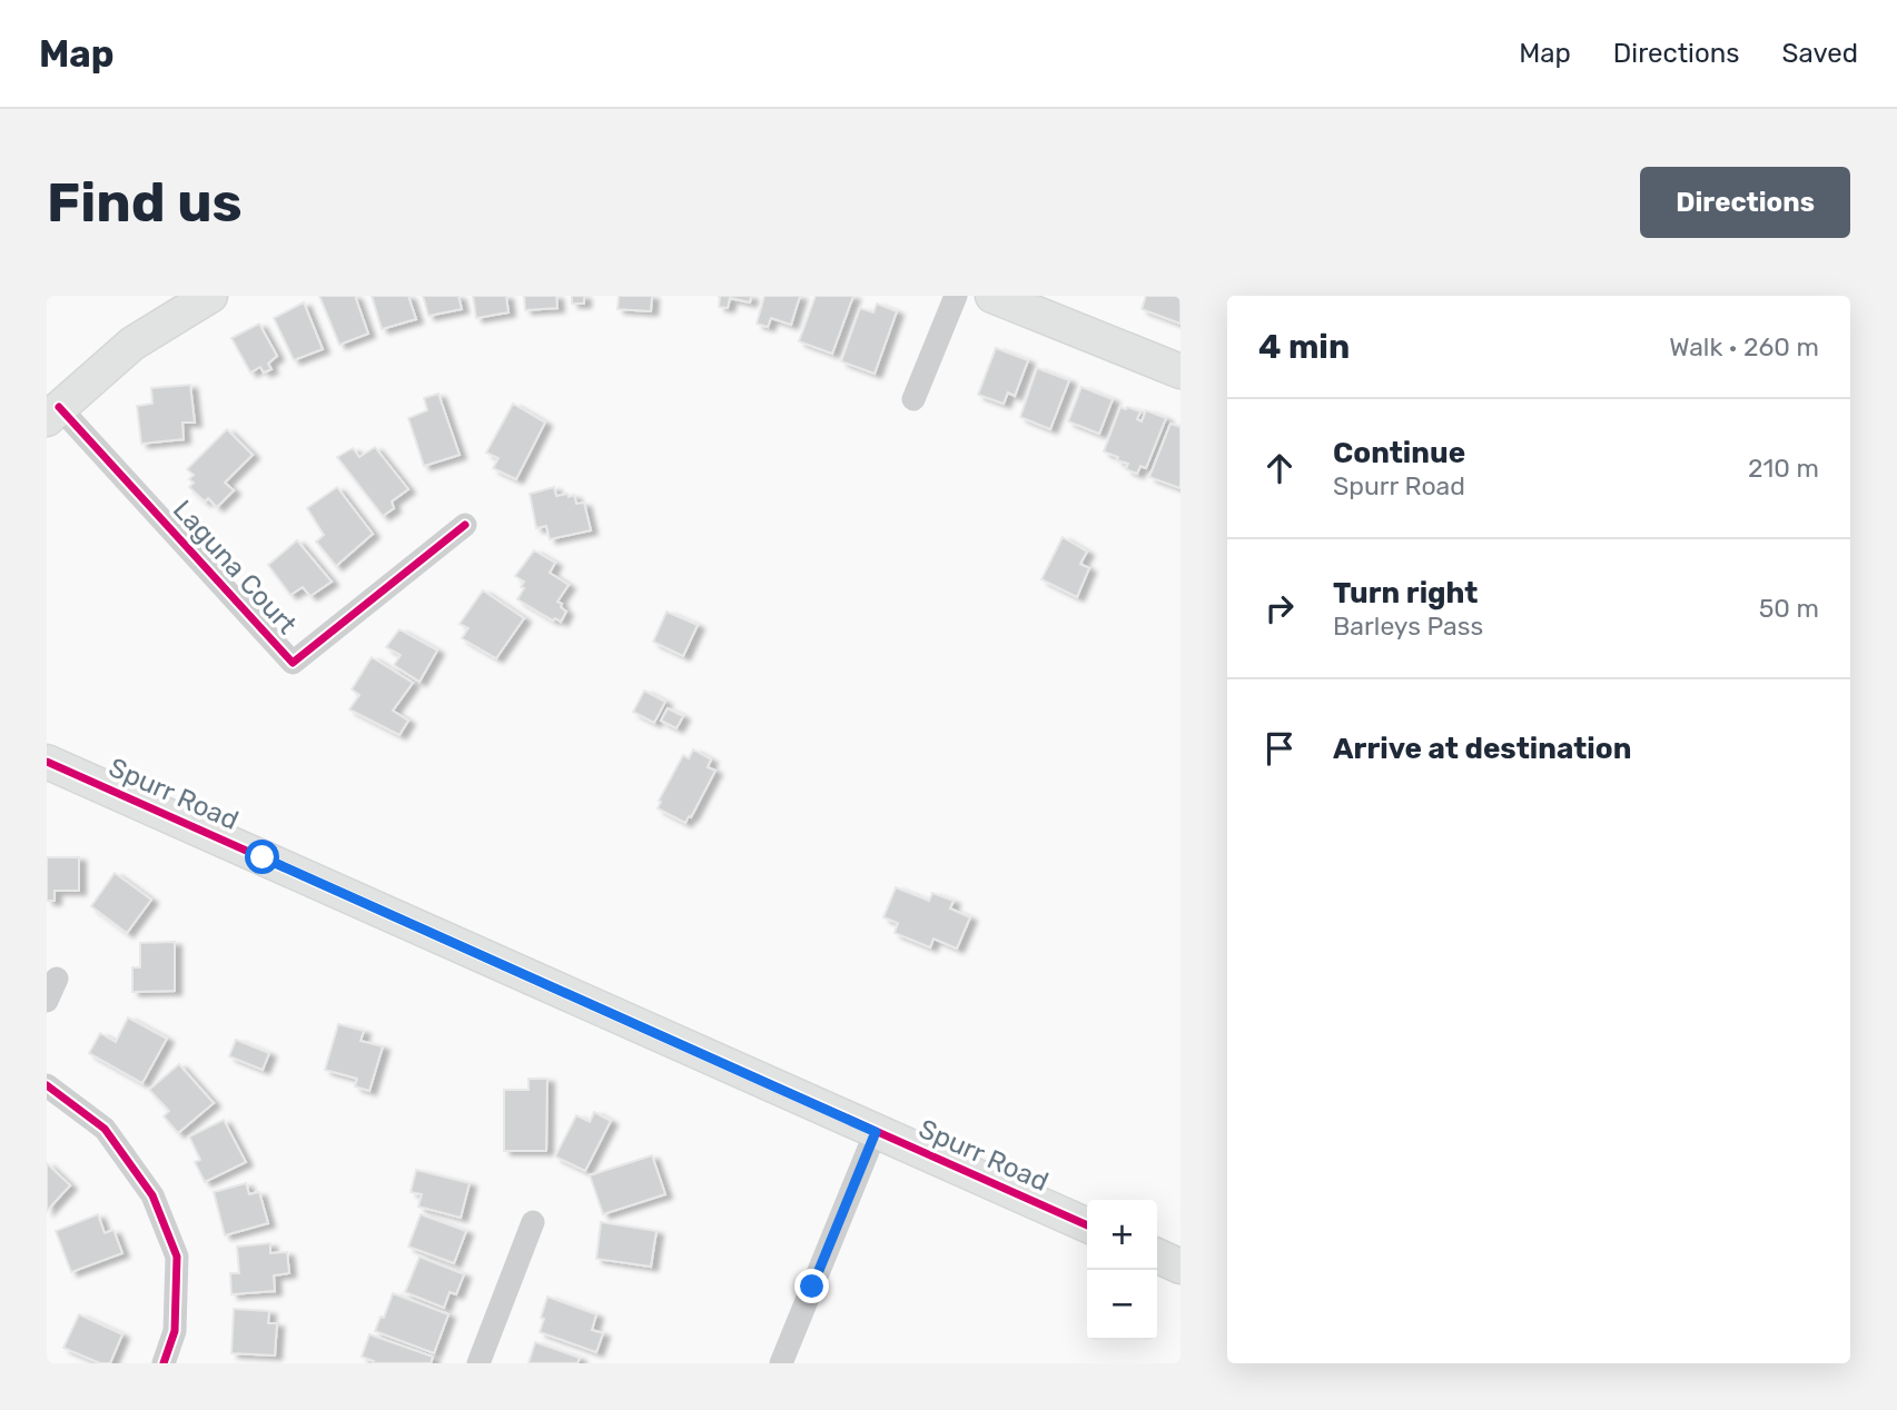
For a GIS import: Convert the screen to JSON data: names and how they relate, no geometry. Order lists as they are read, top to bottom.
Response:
{
  "streets": {
    "street": ["Laguna Court", "Spurr Road"]
  },
  "page": {
    "header": "Map",
    "nav": ["Map", "Directions", "Saved"],
    "buttons": "Directions",
    "title": "Find us",
    "heading": ["4 min", "Walk · 260 m"],
    "list": [
      ["Continue", "Spurr Road", "210 m"],
      ["Turn right", "Barleys Pass", "50 m"],
      "Arrive at destination"
    ],
    "map_buttons": ["+", "−"]
  }
}
